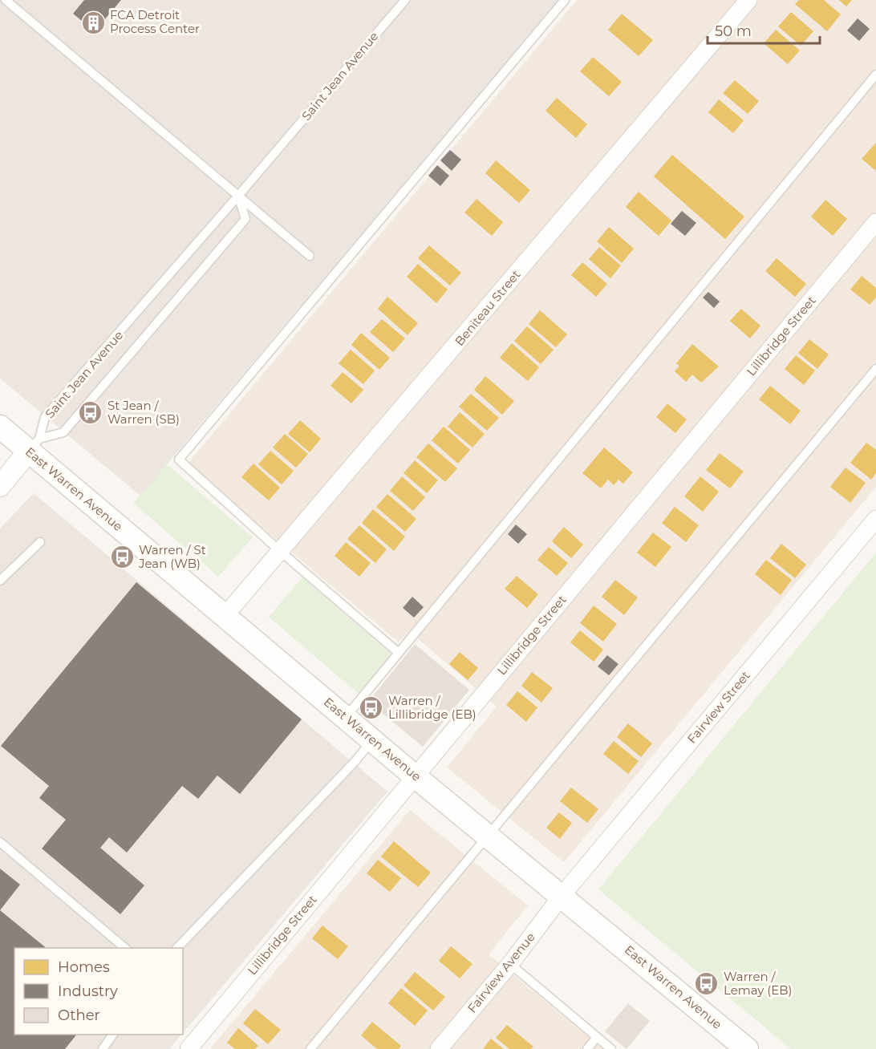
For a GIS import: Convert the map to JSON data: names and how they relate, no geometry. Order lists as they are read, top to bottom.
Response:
{
  "streets": {
    "main road": ["East Warren Avenue"],
    "street": [
      "Beniteau Street",
      "Lillibridge Street",
      "Fairview Street",
      "Fairview Avenue"
    ],
    "lane": ["Saint Jean Avenue"]
  },
  "crossings": [
    ["Saint Jean Avenue", "East Warren Avenue"],
    ["Beniteau Street", "East Warren Avenue"],
    ["Lillibridge Street", "East Warren Avenue"],
    ["East Warren Avenue", "Fairview Street"],
    ["East Warren Avenue", "Fairview Avenue"],
    ["Fairview Street", "Fairview Avenue"]
  ],
  "places": {
    "building": ["FCA Detroit Process Center"],
    "bus stop": [
      "St Jean / Warren (SB)",
      "Warren / St Jean (WB)",
      "Warren / Lillibridge (EB)",
      "Warren / Lemay (EB)"
    ]
  },
  "legend": ["Homes", "Industry", "Other"],
  "scale_bar": "50 m"
}
